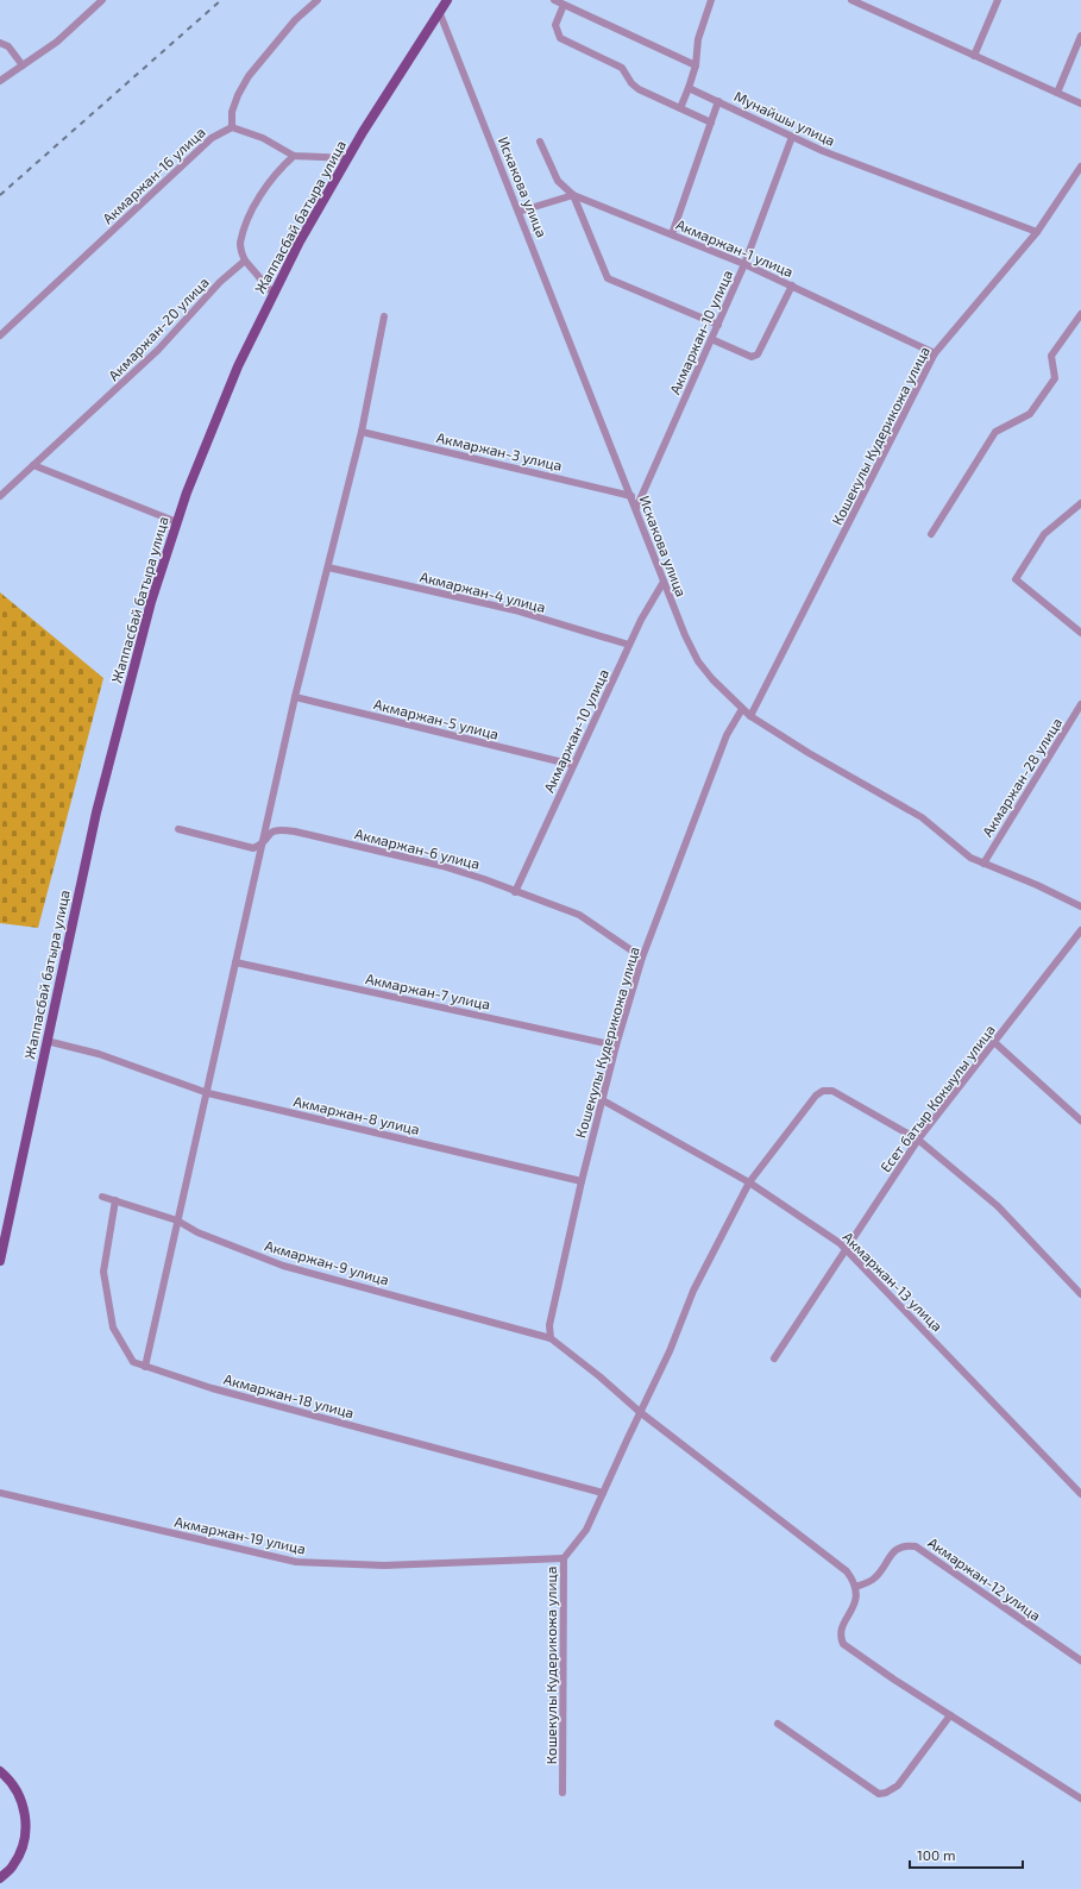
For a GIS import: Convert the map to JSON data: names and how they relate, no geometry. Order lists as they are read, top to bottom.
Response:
{
  "streets": {
    "main road": ["Жаппасбай батыра улица"],
    "street": [
      "Мунайшы улица",
      "Акмаржан-16 улица",
      "Искакова улица",
      "Акмаржан-1 улица",
      "Акмаржан-20 улица",
      "Акмаржан-10 улица",
      "Кошекулы Кудерикожа улица",
      "Акмаржан-3 улица",
      "Акмаржан-4 улица",
      "Акмаржан-5 улица",
      "Акмаржан-28 улица",
      "Акмаржан-6 улица",
      "Акмаржан-7 улица",
      "Есет батыр Кокыулы улица",
      "Акмаржан-8 улица",
      "Акмаржан-9 улица",
      "Акмаржан-13 улица",
      "Акмаржан-18 улица",
      "Акмаржан-19 улица",
      "Акмаржан-12 улица"
    ]
  },
  "crossings": [
    ["Мунайшы улица", "Акмаржан-10 улица"],
    ["Мунайшы улица", "Кошекулы Кудерикожа улица"],
    ["Искакова улица", "Жаппасбай батыра улица"],
    ["Искакова улица", "Акмаржан-10 улица"],
    ["Искакова улица", "Кошекулы Кудерикожа улица"],
    ["Искакова улица", "Акмаржан-3 улица"],
    ["Искакова улица", "Акмаржан-28 улица"],
    ["Жаппасбай батыра улица", "Акмаржан-8 улица"],
    ["Акмаржан-1 улица", "Акмаржан-10 улица"],
    ["Акмаржан-1 улица", "Кошекулы Кудерикожа улица"],
    ["Акмаржан-10 улица", "Акмаржан-4 улица"],
    ["Акмаржан-10 улица", "Акмаржан-5 улица"],
    ["Акмаржан-10 улица", "Акмаржан-6 улица"],
    ["Кошекулы Кудерикожа улица", "Акмаржан-6 улица"],
    ["Кошекулы Кудерикожа улица", "Акмаржан-7 улица"],
    ["Кошекулы Кудерикожа улица", "Есет батыр Кокыулы улица"],
    ["Кошекулы Кудерикожа улица", "Акмаржан-8 улица"],
    ["Кошекулы Кудерикожа улица", "Акмаржан-9 улица"],
    ["Кошекулы Кудерикожа улица", "Акмаржан-13 улица"],
    ["Кошекулы Кудерикожа улица", "Акмаржан-18 улица"],
    ["Кошекулы Кудерикожа улица", "Акмаржан-19 улица"],
    ["Есет батыр Кокыулы улица", "Акмаржан-13 улица"],
    ["Акмаржан-9 улица", "Акмаржан-18 улица"]
  ],
  "scale_bar": "100 m"
}
